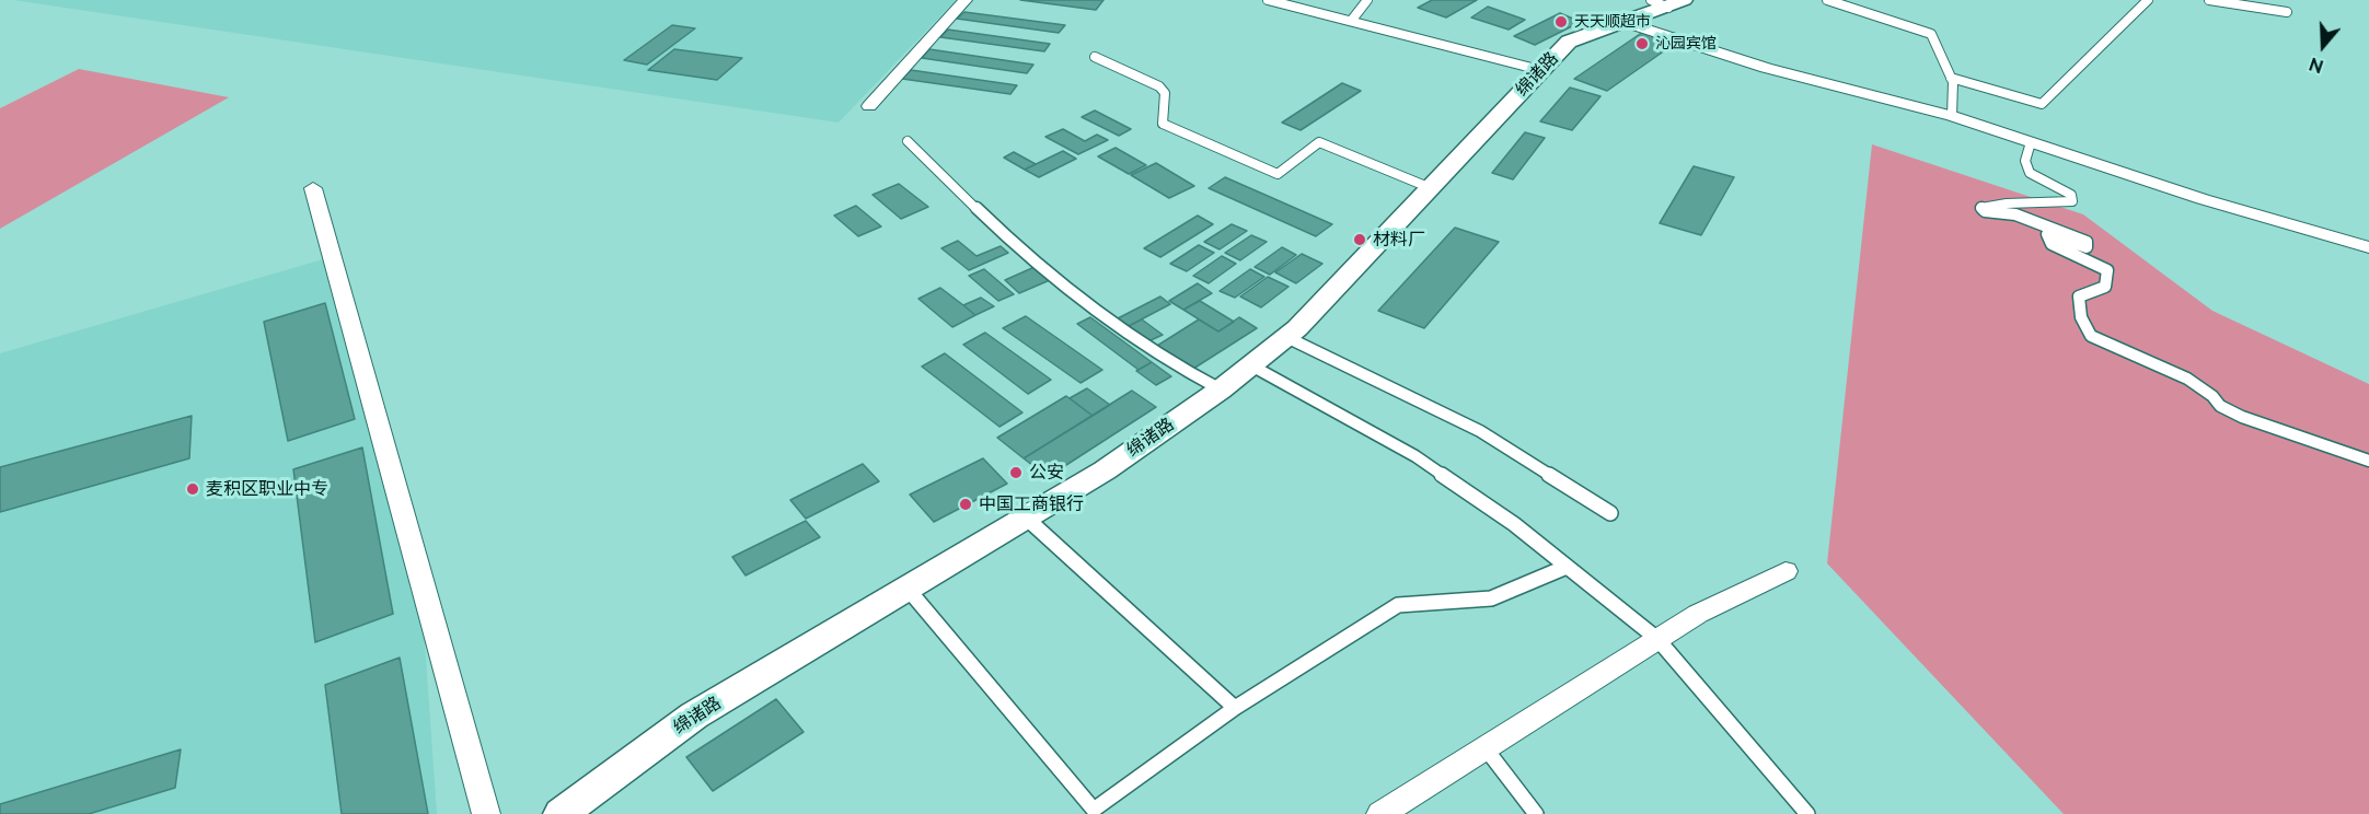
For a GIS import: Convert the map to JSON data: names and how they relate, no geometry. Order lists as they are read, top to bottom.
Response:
{
  "streets": {
    "street": ["绵诸路"]
  },
  "places": [
    "天天顺超市",
    "沁园宾馆",
    "材料厂",
    "公安",
    "麦积区职业中专",
    "中国工商银行"
  ],
  "north": "bottom"
}
